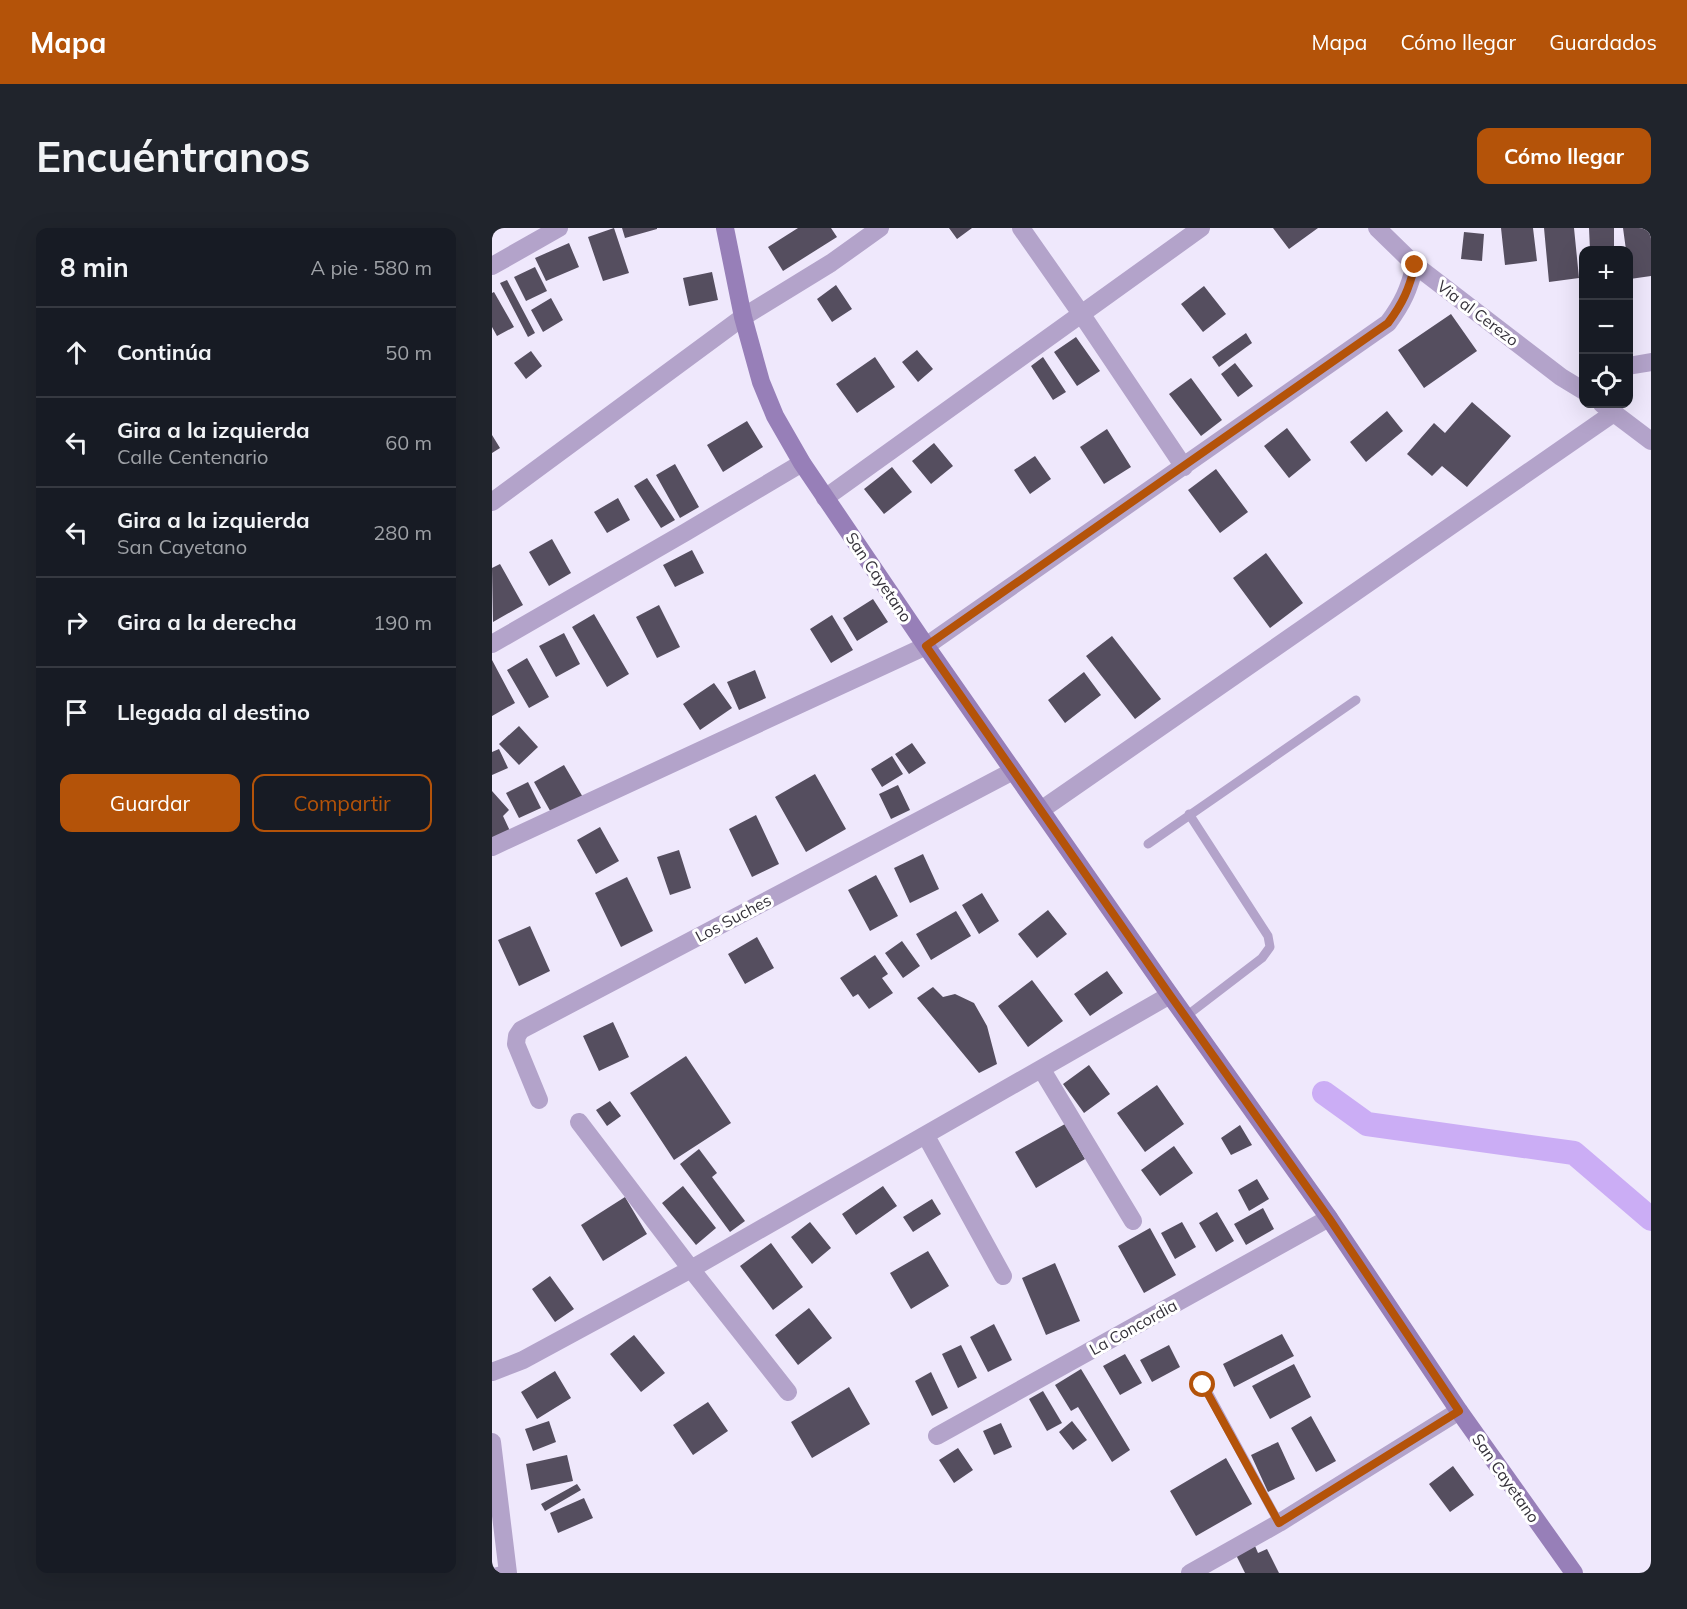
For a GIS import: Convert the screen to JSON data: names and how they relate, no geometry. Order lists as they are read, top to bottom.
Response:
{
  "streets": {
    "main road": ["San Cayetano"],
    "street": ["Via al Cerezo", "Los Suches", "La Concordia"]
  },
  "crossings": [
    ["San Cayetano", "Los Suches"],
    ["San Cayetano", "La Concordia"]
  ],
  "page": {
    "header": "Mapa",
    "nav": ["Mapa", "Cómo llegar", "Guardados"],
    "buttons": [
      "Cómo llegar",
      ["Guardar", "Compartir"]
    ],
    "title": "Encuéntranos",
    "heading": ["8 min", "A pie · 580 m"],
    "map_buttons": ["+", "−"],
    "list": [
      ["Continúa", "50 m"],
      ["Gira a la izquierda", "Calle Centenario", "60 m"],
      ["Gira a la izquierda", "San Cayetano", "280 m"],
      ["Gira a la derecha", "190 m"],
      "Llegada al destino"
    ]
  }
}
